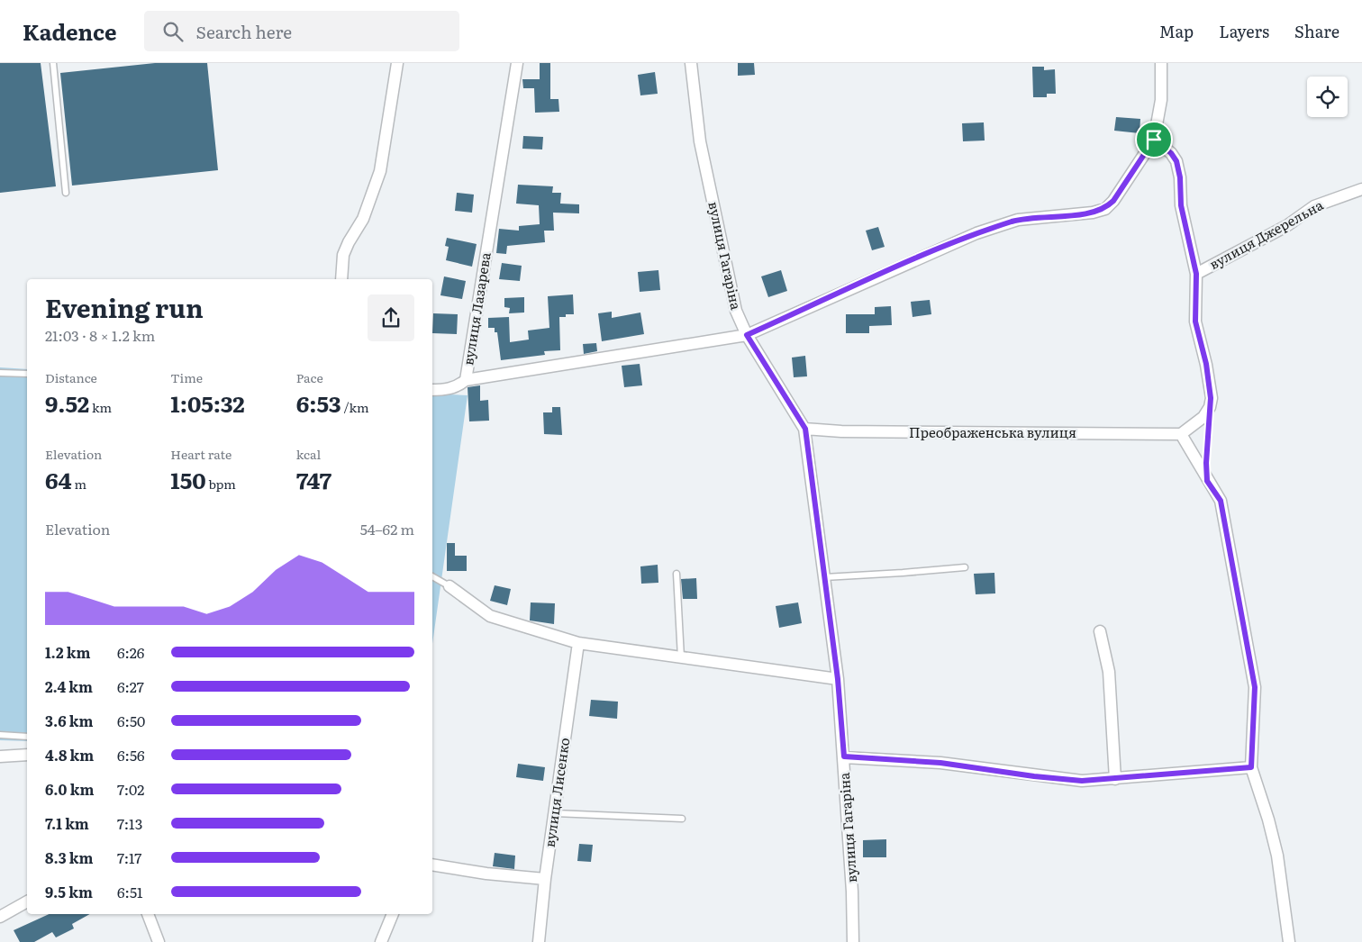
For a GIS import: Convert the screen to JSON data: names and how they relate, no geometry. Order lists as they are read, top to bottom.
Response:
{
  "streets": {
    "street": [
      "вулиця Джерельна",
      "вулиця Гагаріна",
      "вулиця Лазарева",
      "Преображенська вулиця",
      "вулиця Лисенко"
    ]
  },
  "crossings": [
    ["вулиця Гагаріна", "вулиця Лазарева"],
    ["вулиця Гагаріна", "Преображенська вулиця"]
  ],
  "page": {
    "header": "Kadence",
    "search": "Search here",
    "nav": ["Map", "Layers", "Share"],
    "heading": ["Evening run", "21:03 · 8 × 1.2 km"],
    "stats": [
      ["Distance", "9.52 km"],
      ["Time", "1:05:32"],
      ["Pace", "6:53 /km"],
      ["Elevation", "64 m"],
      ["Heart rate", "150 bpm"],
      ["kcal", "747"]
    ],
    "chart": ["Elevation", "54–62 m"],
    "list": [
      {
        "name": "1.2 km",
        "note": "6:26"
      },
      {
        "name": "2.4 km",
        "note": "6:27"
      },
      {
        "name": "3.6 km",
        "note": "6:50"
      },
      {
        "name": "4.8 km",
        "note": "6:56"
      },
      {
        "name": "6.0 km",
        "note": "7:02"
      },
      {
        "name": "7.1 km",
        "note": "7:13"
      },
      {
        "name": "8.3 km",
        "note": "7:17"
      },
      {
        "name": "9.5 km",
        "note": "6:51"
      }
    ]
  }
}
